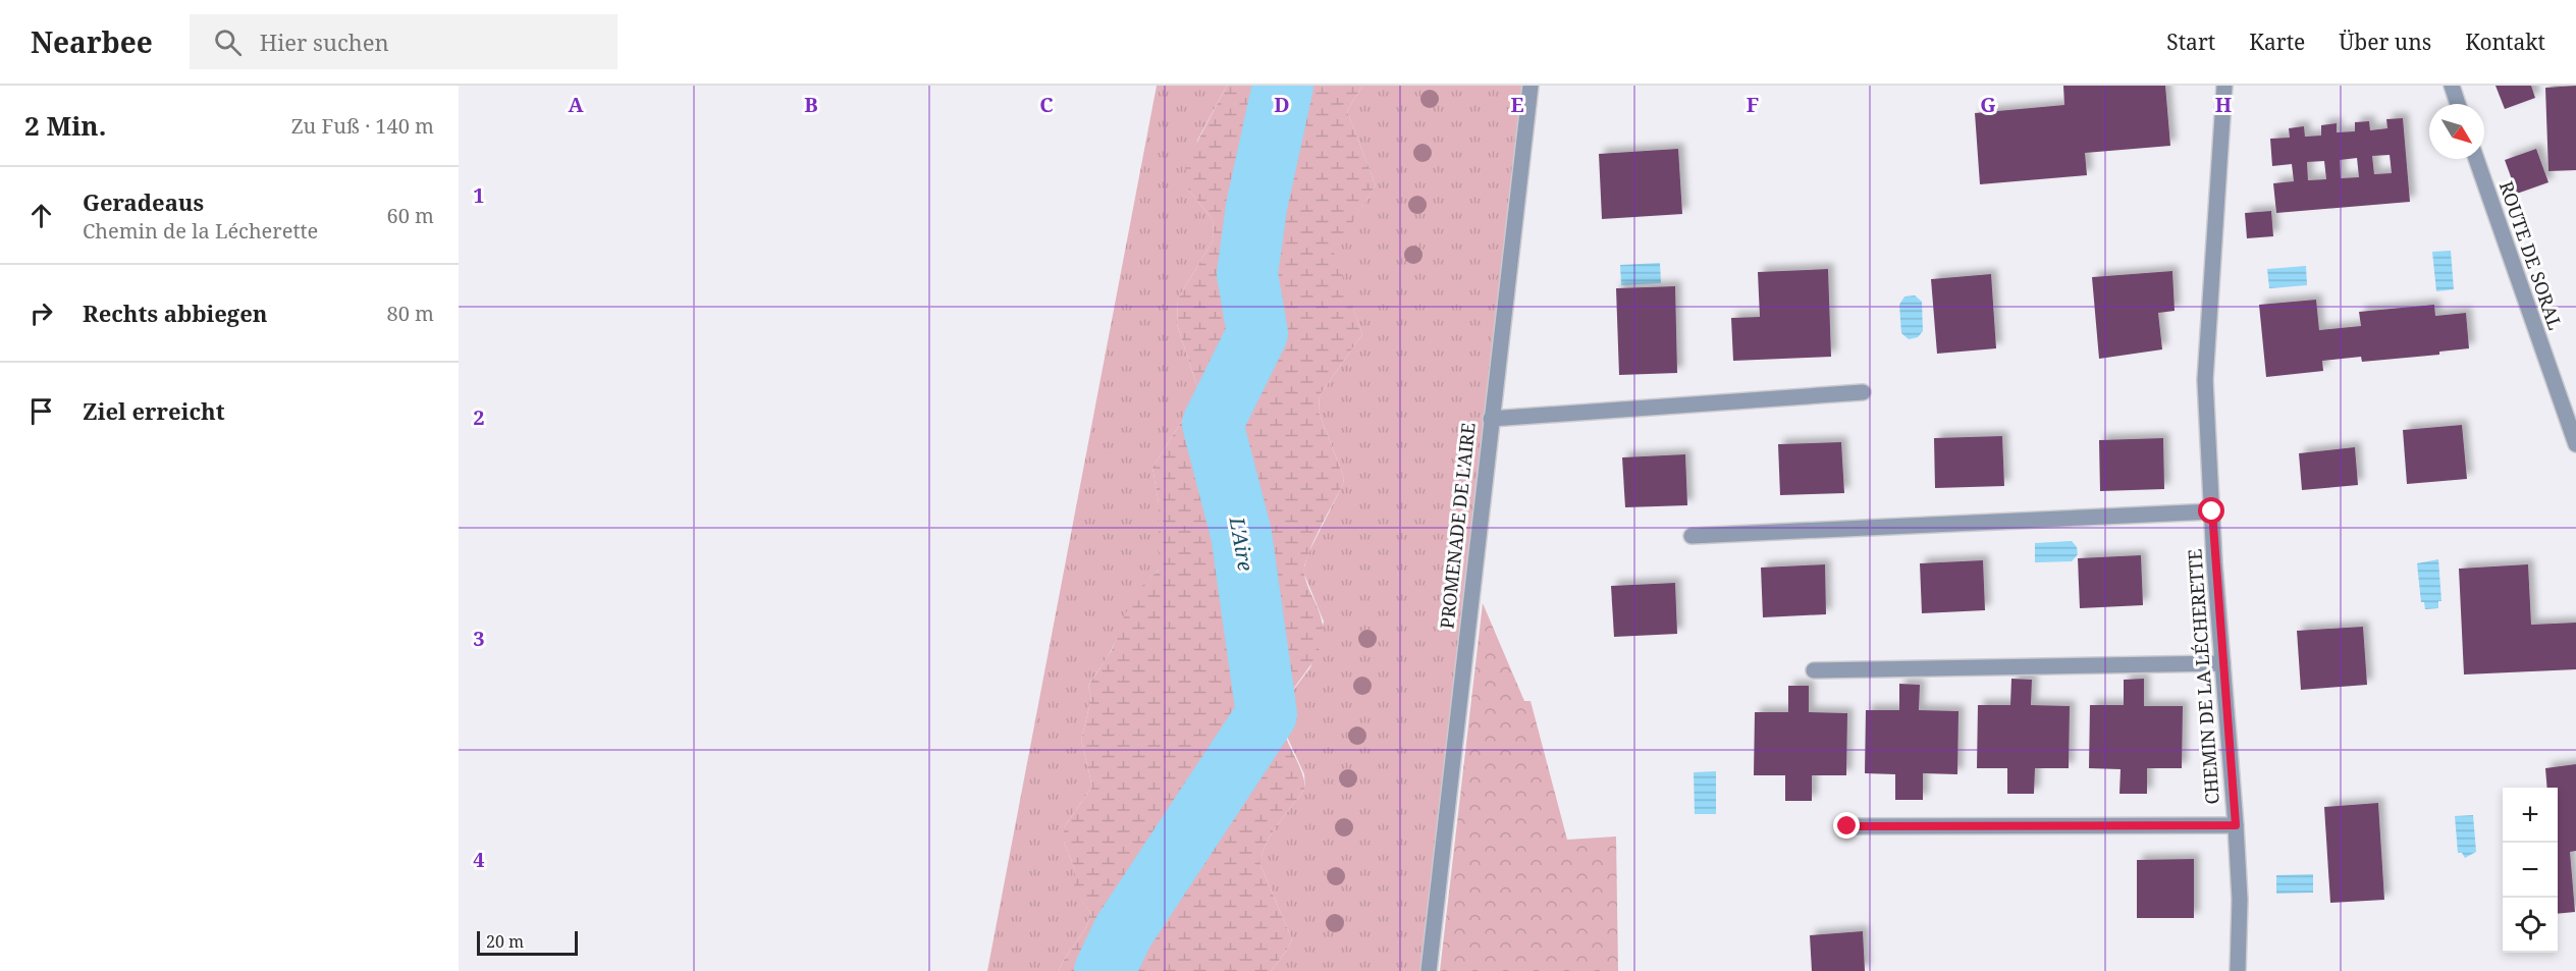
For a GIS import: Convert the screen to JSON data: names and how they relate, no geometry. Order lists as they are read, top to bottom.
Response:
{
  "streets": {
    "street": ["ROUTE DE SORAL", "PROMENADE DE L'AIRE", "CHEMIN DE LA LÉCHERETTE"]
  },
  "water": ["L'Aire"],
  "scale_bar": "20 m",
  "north": "bottom right",
  "page": {
    "header": "Nearbee",
    "search": "Hier suchen",
    "nav": [
      "Start",
      "Karte",
      "Über uns",
      "Kontakt"
    ],
    "heading": ["2 Min.", "Zu Fuß · 140 m"],
    "list": [
      ["Geradeaus", "Chemin de la Lécherette", "60 m"],
      ["Rechts abbiegen", "80 m"],
      "Ziel erreicht"
    ],
    "map_buttons": ["+", "−"],
    "scale": "20 m"
  },
  "grid": {
    "columns": [
      "A",
      "B",
      "C",
      "D",
      "E",
      "F",
      "G",
      "H"
    ],
    "rows": [
      "1",
      "2",
      "3",
      "4"
    ]
  }
}
